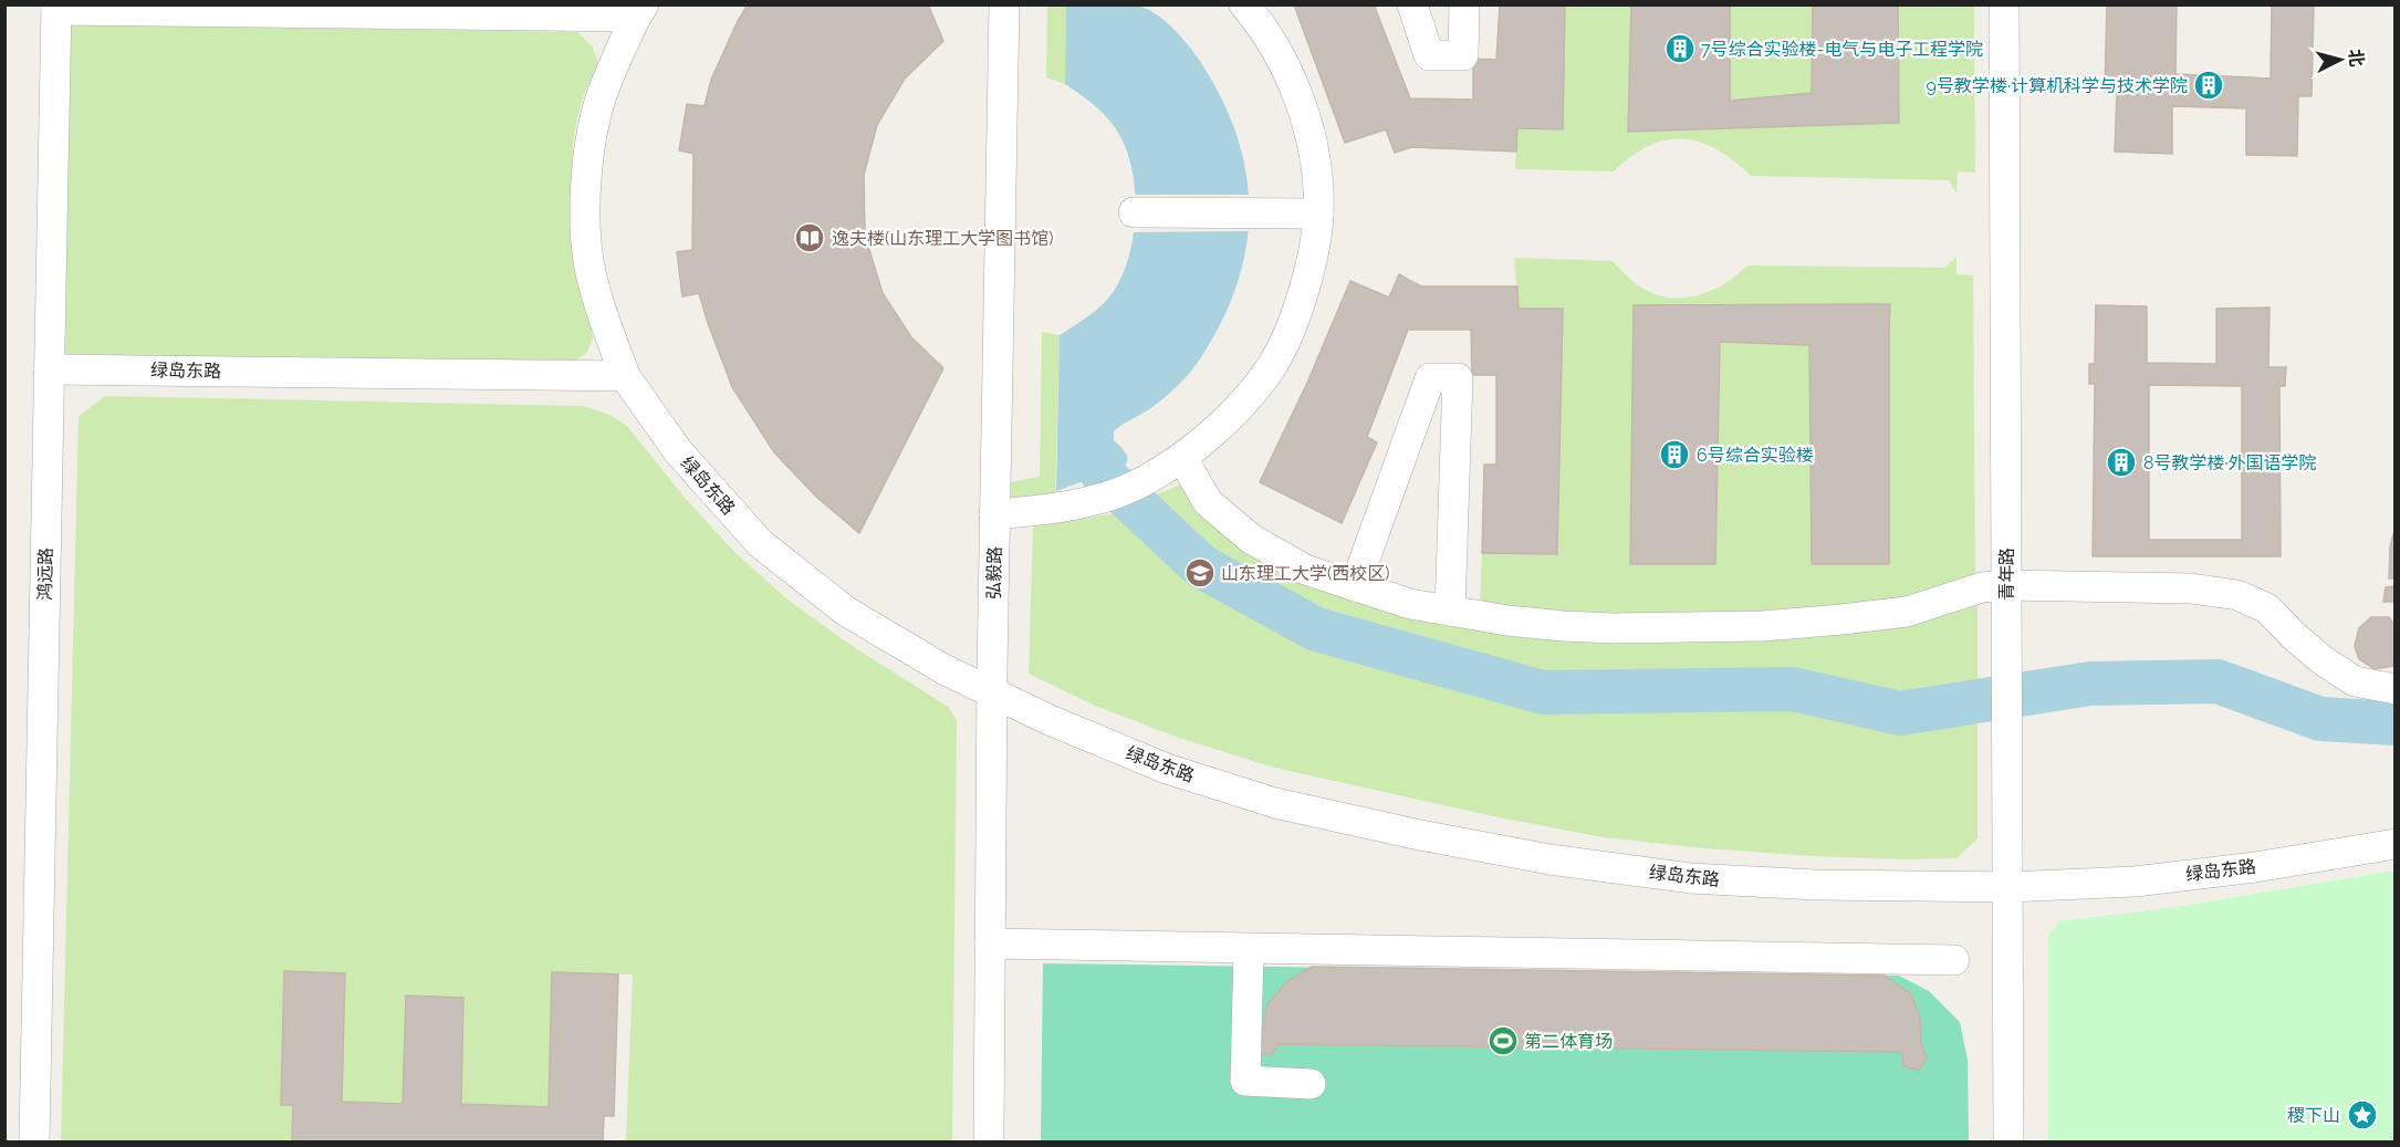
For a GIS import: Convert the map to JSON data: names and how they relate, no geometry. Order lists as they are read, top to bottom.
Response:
{
  "streets": {
    "street": [
      "绿岛东路",
      "弘毅路",
      "鸿远路",
      "青年路"
    ]
  },
  "crossings": [
    ["绿岛东路", "弘毅路"],
    ["绿岛东路", "鸿远路"],
    ["绿岛东路", "青年路"]
  ],
  "places": {
    "building": [
      "7号综合实验楼-电气与电子工程学院",
      "9号教学楼·计算机科学与技术学院",
      "6号综合实验楼",
      "8号教学楼·外国语学院"
    ],
    "library": ["逸夫楼(山东理工大学图书馆)"],
    "school or university": ["山东理工大学(西校区)"],
    "sports": ["第二体育场"],
    "place": ["稷下山"]
  },
  "north": "right"
}
